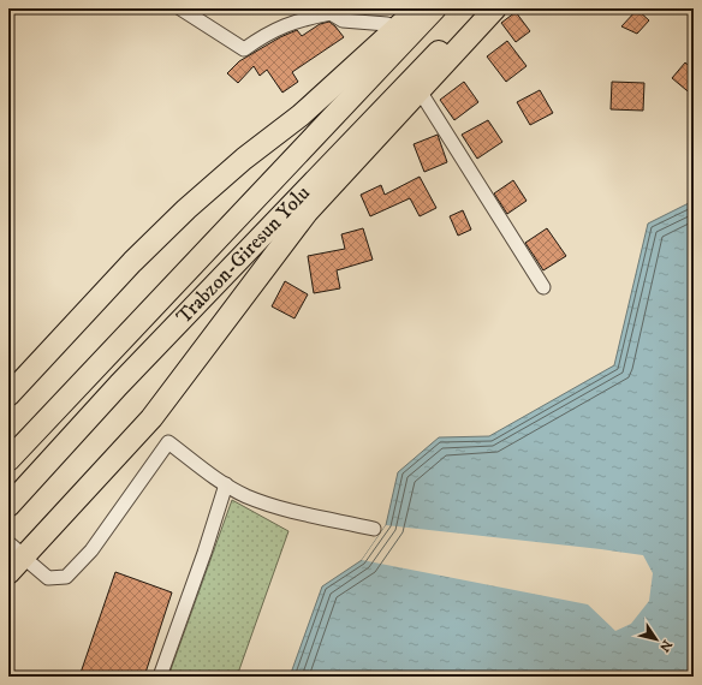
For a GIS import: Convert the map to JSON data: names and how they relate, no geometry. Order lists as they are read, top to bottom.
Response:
{
  "streets": {
    "highway": ["Trabzon-Giresun Yolu"]
  },
  "north": "bottom right"
}
